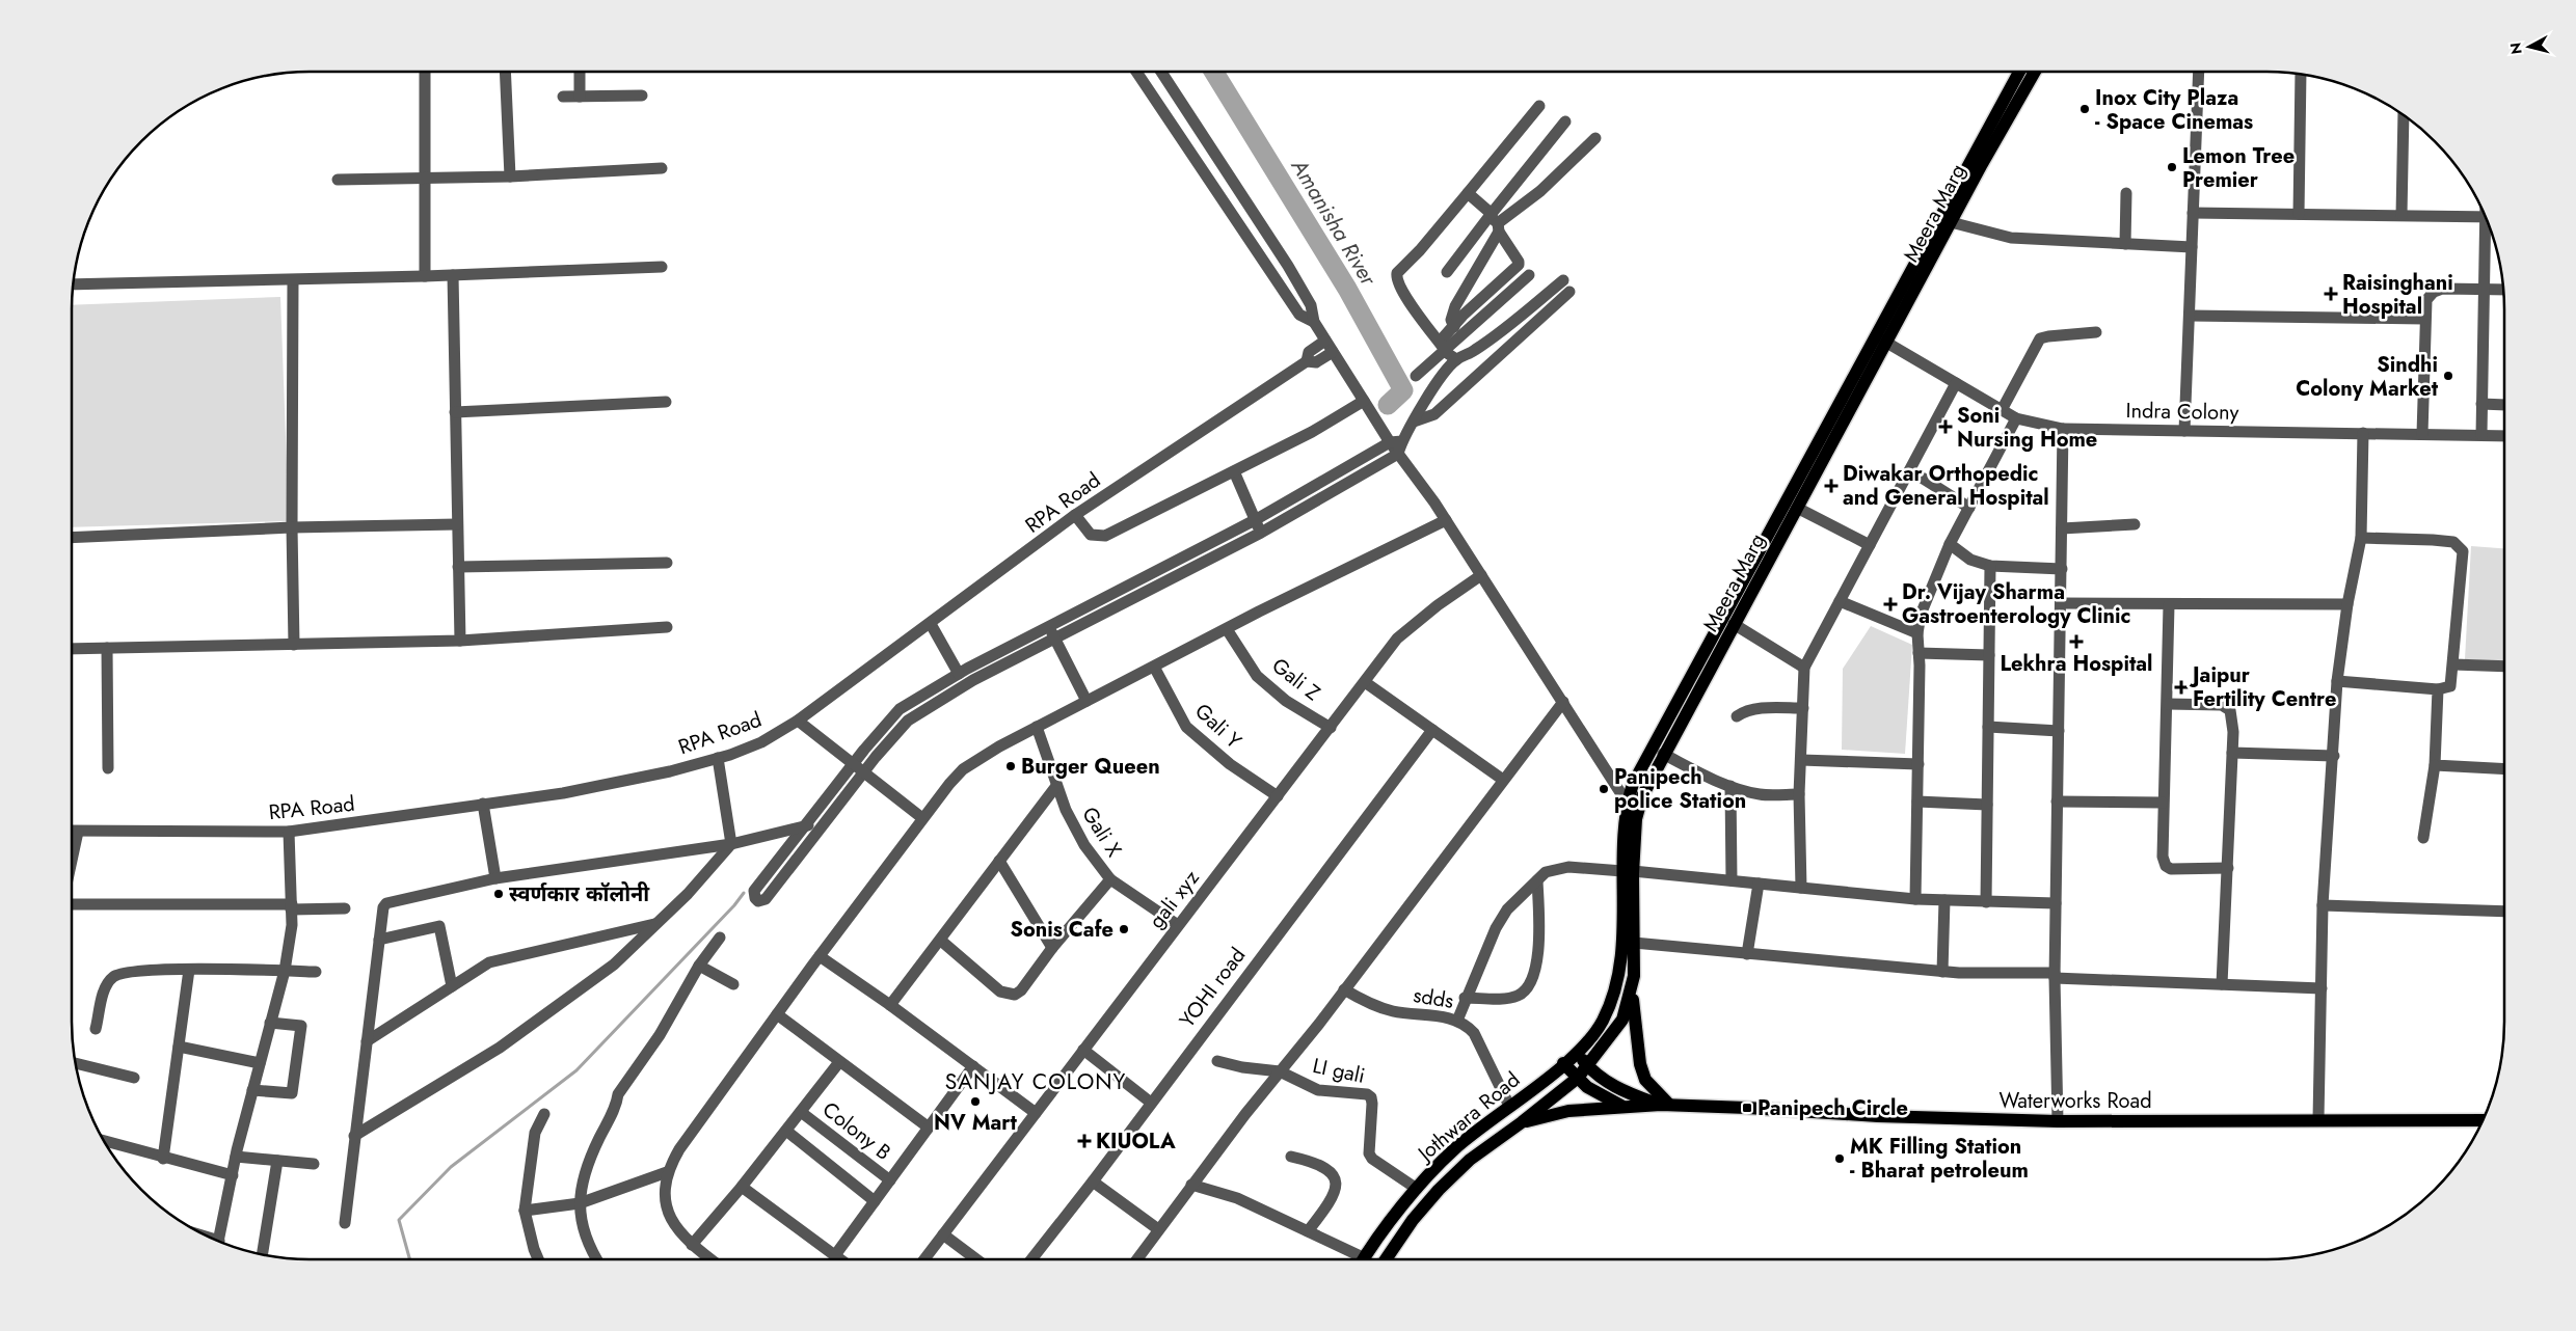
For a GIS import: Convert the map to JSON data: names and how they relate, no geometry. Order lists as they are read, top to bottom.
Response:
{
  "streets": {
    "main road": ["Meera Marg", "Waterworks Road", "Jothwara Road"],
    "street": [
      "Indra Colony",
      "RPA Road",
      "Gali Z",
      "Gali Y",
      "Gali X",
      "gali xyz",
      "YOHI road",
      "sdds",
      "LI gali",
      "Colony B"
    ]
  },
  "crossings": [
    ["Meera Marg", "Indra Colony"],
    ["Meera Marg", "Waterworks Road"],
    ["Meera Marg", "Jothwara Road"],
    ["Gali Z", "gali xyz"],
    ["Gali Y", "gali xyz"],
    ["Gali X", "gali xyz"],
    ["sdds", "Jothwara Road"],
    ["LI gali", "Jothwara Road"],
    ["Waterworks Road", "Jothwara Road"]
  ],
  "districts": ["SANJAY COLONY"],
  "water": ["Amanisha River"],
  "places": {
    "other": [
      "Inox City Plaza - Space Cinemas",
      "Lemon Tree Premier",
      "Sindhi Colony Market",
      "Burger Queen",
      "Panipech police Station",
      "स्वर्णकार कॉलोनी",
      "Sonis Cafe",
      "NV Mart",
      "MK Filling Station - Bharat petroleum"
    ],
    "health": [
      "Raisinghani Hospital",
      "Soni Nursing Home",
      "Diwakar Orthopedic and General Hospital",
      "Dr. Vijay Sharma Gastroenterology Clinic",
      "Lekhra Hospital",
      "Jaipur Fertility Centre",
      "KIUOLA"
    ],
    "transit": ["Panipech Circle"]
  },
  "north": "left"
}
